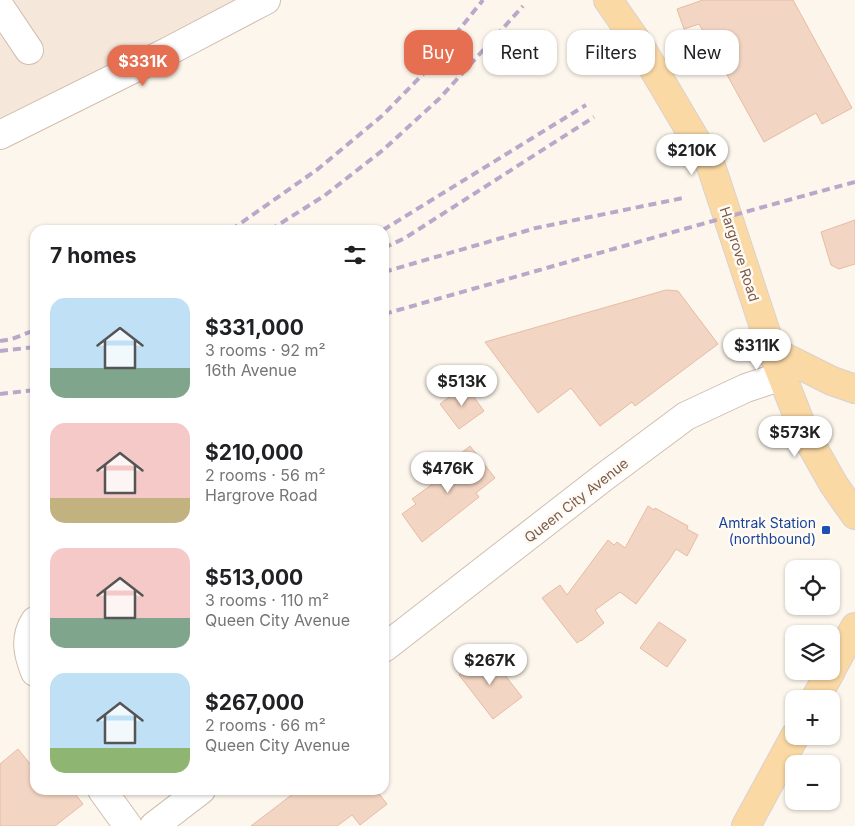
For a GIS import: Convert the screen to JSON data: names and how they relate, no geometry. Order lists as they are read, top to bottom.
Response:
{
  "streets": {
    "main road": ["Hargrove Road"],
    "street": ["Queen City Avenue"]
  },
  "crossings": [
    ["Hargrove Road", "Queen City Avenue"]
  ],
  "places": {
    "transit": ["Amtrak Station (northbound)"]
  },
  "page": {
    "chip": [
      "Buy",
      "Rent",
      "Filters",
      "New"
    ],
    "price": [
      "$331K",
      "$210K",
      "$311K",
      "$513K",
      "$573K",
      "$476K",
      "$267K"
    ],
    "heading": "7 homes",
    "list": [
      {
        "name": "$331,000",
        "note": "3 rooms · 92 m² · 16th Avenue"
      },
      {
        "name": "$210,000",
        "note": "2 rooms · 56 m² · Hargrove Road"
      },
      {
        "name": "$513,000",
        "note": "3 rooms · 110 m² · Queen City Avenue"
      },
      {
        "name": "$267,000",
        "note": "2 rooms · 66 m² · Queen City Avenue"
      }
    ],
    "map_buttons": ["+", "−"]
  }
}
